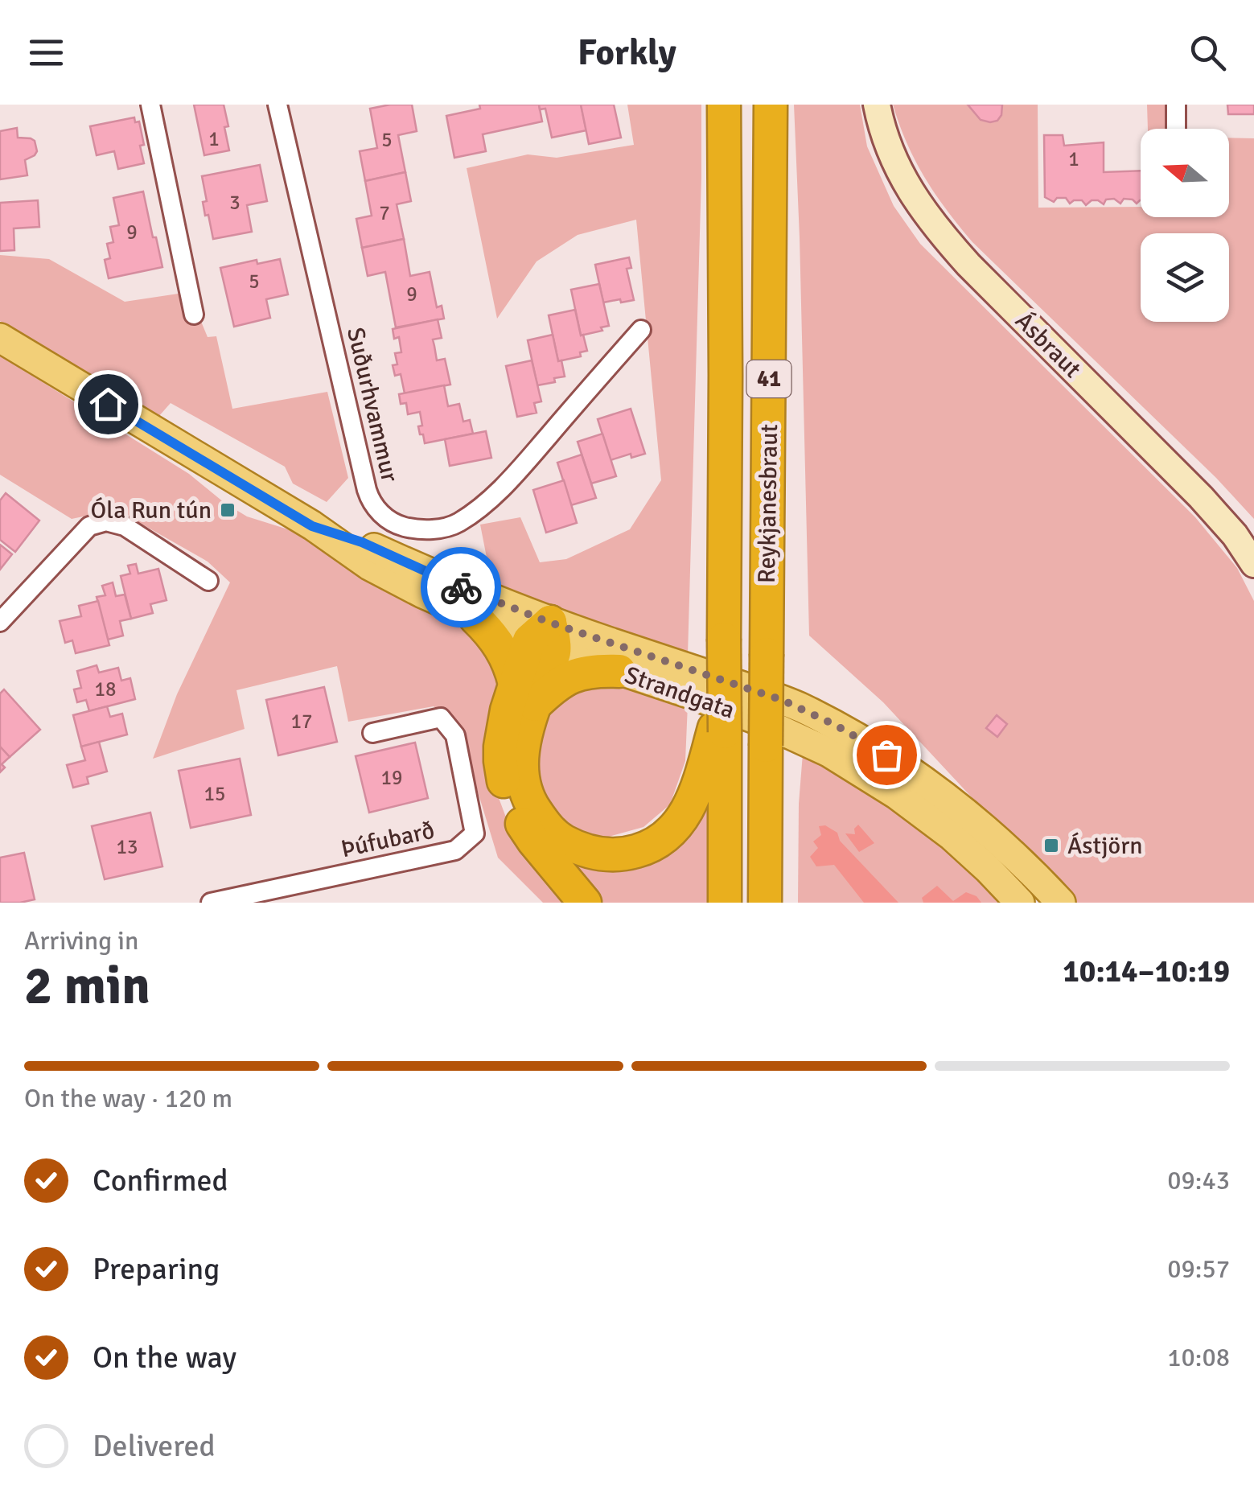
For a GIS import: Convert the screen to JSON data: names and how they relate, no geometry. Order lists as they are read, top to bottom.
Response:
{
  "streets": {
    "highway": ["41", "Reykjanesbraut"],
    "main road": ["Strandgata"],
    "street": ["Ásbraut", "Suðurhvammur", "Þúfubarð"]
  },
  "places": {
    "transit": ["Óla Run tún", "Ástjörn"]
  },
  "house_numbers": [
    "1",
    "5",
    "1",
    "3",
    "7",
    "9",
    "5",
    "9",
    "18",
    "17",
    "19",
    "15",
    "13"
  ],
  "north": "left",
  "page": {
    "header": "Forkly",
    "heading": ["2 min", "Arriving in", "10:14–10:19"],
    "bar": "On the way · 120 m",
    "list": [
      ["Confirmed", "09:43"],
      ["Preparing", "09:57"],
      ["On the way", "10:08"],
      "Delivered"
    ]
  }
}
